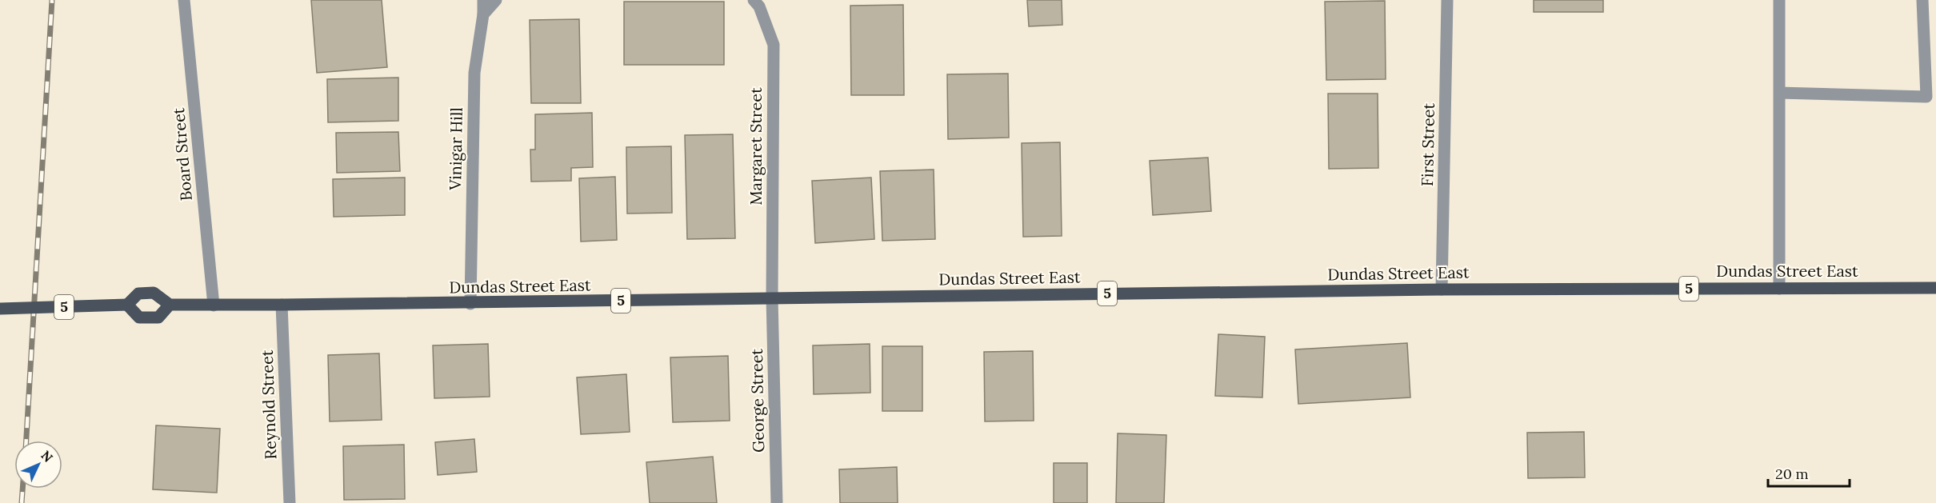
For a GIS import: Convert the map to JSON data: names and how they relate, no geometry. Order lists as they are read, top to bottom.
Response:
{
  "streets": {
    "main road": ["Dundas Street East", "5"],
    "street": [
      "First Street",
      "Margaret Street",
      "Vinigar Hill",
      "Board Street",
      "George Street",
      "Reynold Street"
    ]
  },
  "crossings": [
    ["First Street", "Dundas Street East"],
    ["Margaret Street", "Dundas Street East"],
    ["Margaret Street", "George Street"],
    ["Vinigar Hill", "Dundas Street East"],
    ["Board Street", "Dundas Street East"],
    ["Dundas Street East", "George Street"],
    ["Dundas Street East", "Reynold Street"]
  ],
  "scale_bar": "20 m",
  "north": "top right"
}
